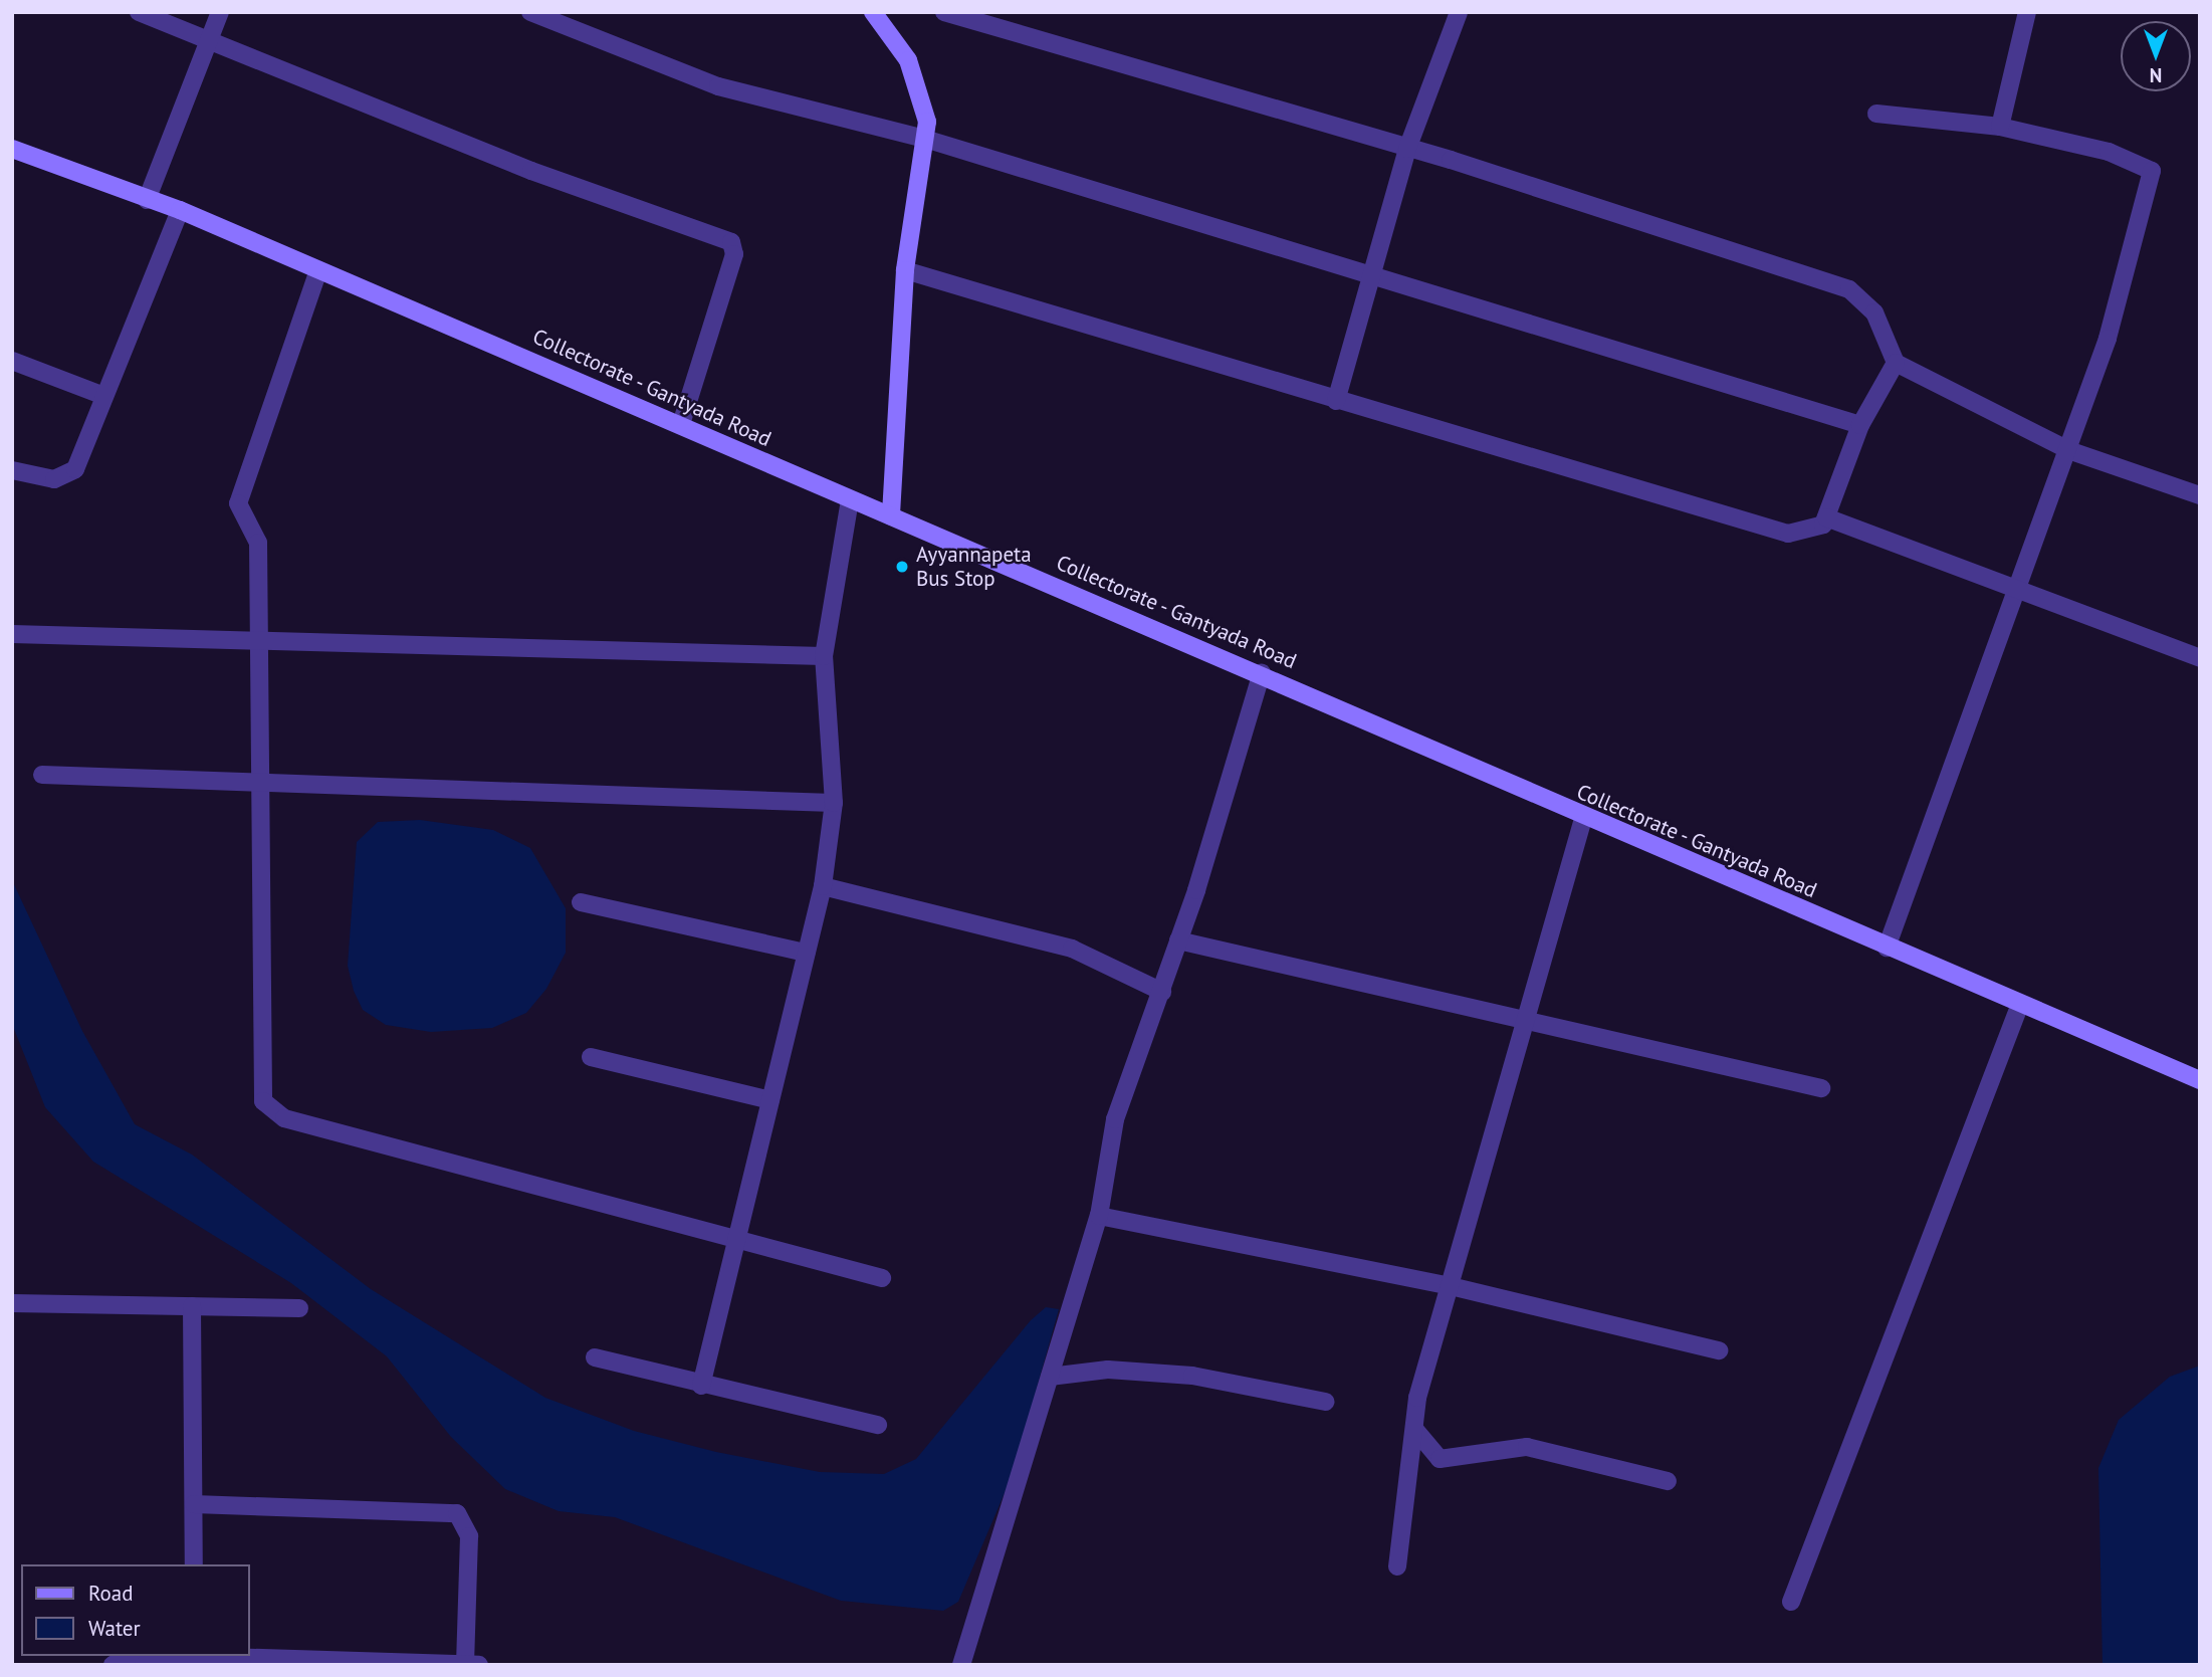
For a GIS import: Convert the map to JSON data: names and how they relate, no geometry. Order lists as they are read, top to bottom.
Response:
{
  "streets": {
    "street": ["Collectorate - Gantyada Road"]
  },
  "places": ["Ayyannapeta Bus Stop"],
  "legend": ["Road", "Water"],
  "north": "bottom"
}
